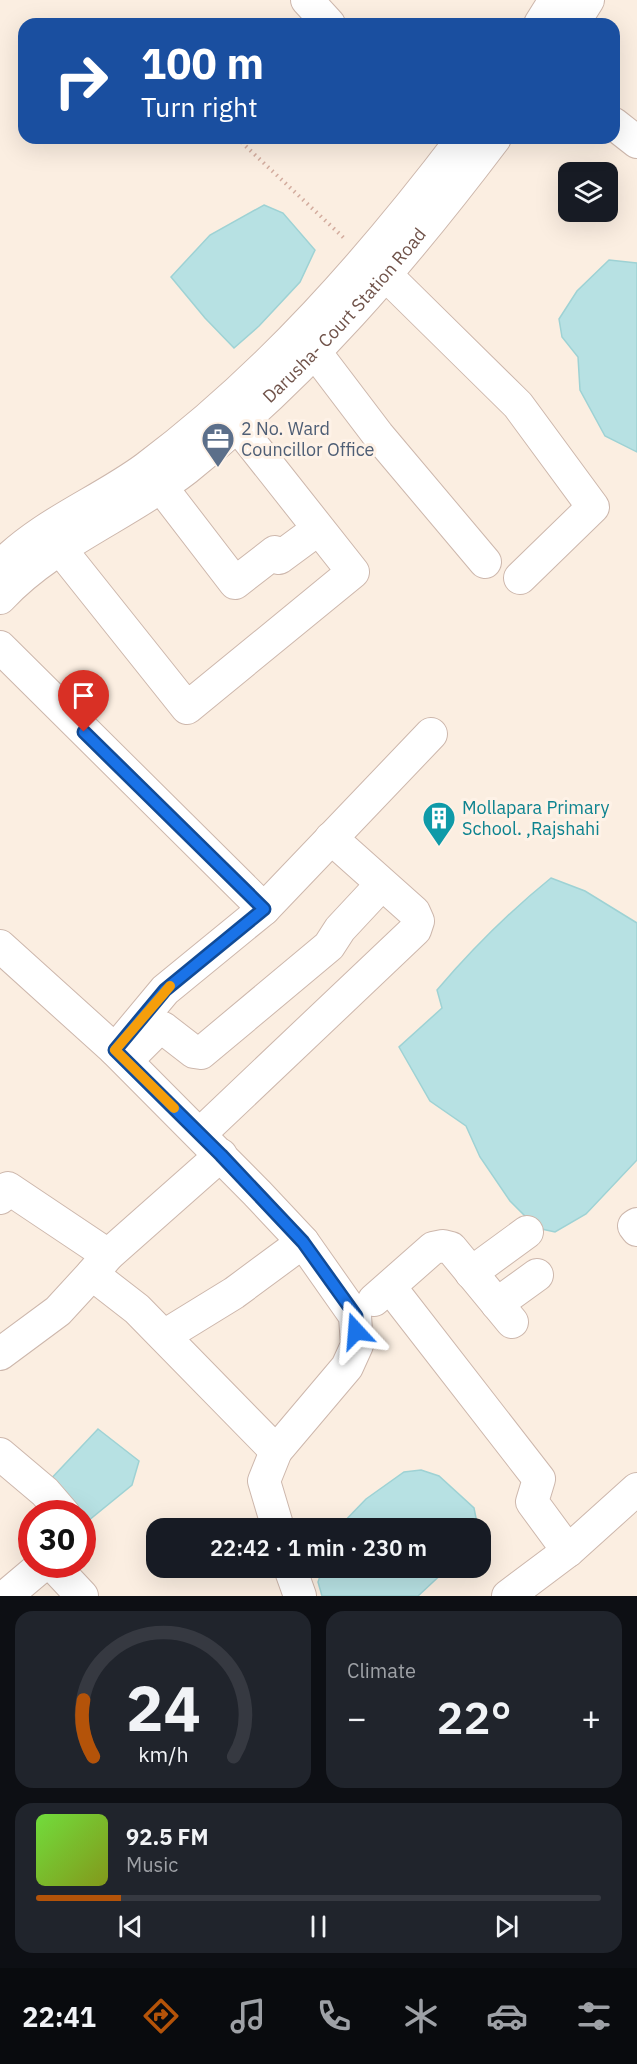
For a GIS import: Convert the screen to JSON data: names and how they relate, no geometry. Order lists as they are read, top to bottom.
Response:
{
  "streets": {
    "street": ["Darusha- Court Station Road"]
  },
  "places": {
    "office": ["2 No. Ward Councillor Office"],
    "building": ["Mollapara Primary School. ,Rajshahi"]
  },
  "page": {
    "turn": ["100 m", "Turn right"],
    "limit": "30",
    "trip": "22:42 · 1 min · 230 m",
    "tile": "Climate",
    "heat": ["−", "22°", "+"],
    "song": ["92.5 FM", "Music"],
    "tabs": "22:41",
    "gauge": ["24", "km/h"]
  }
}
